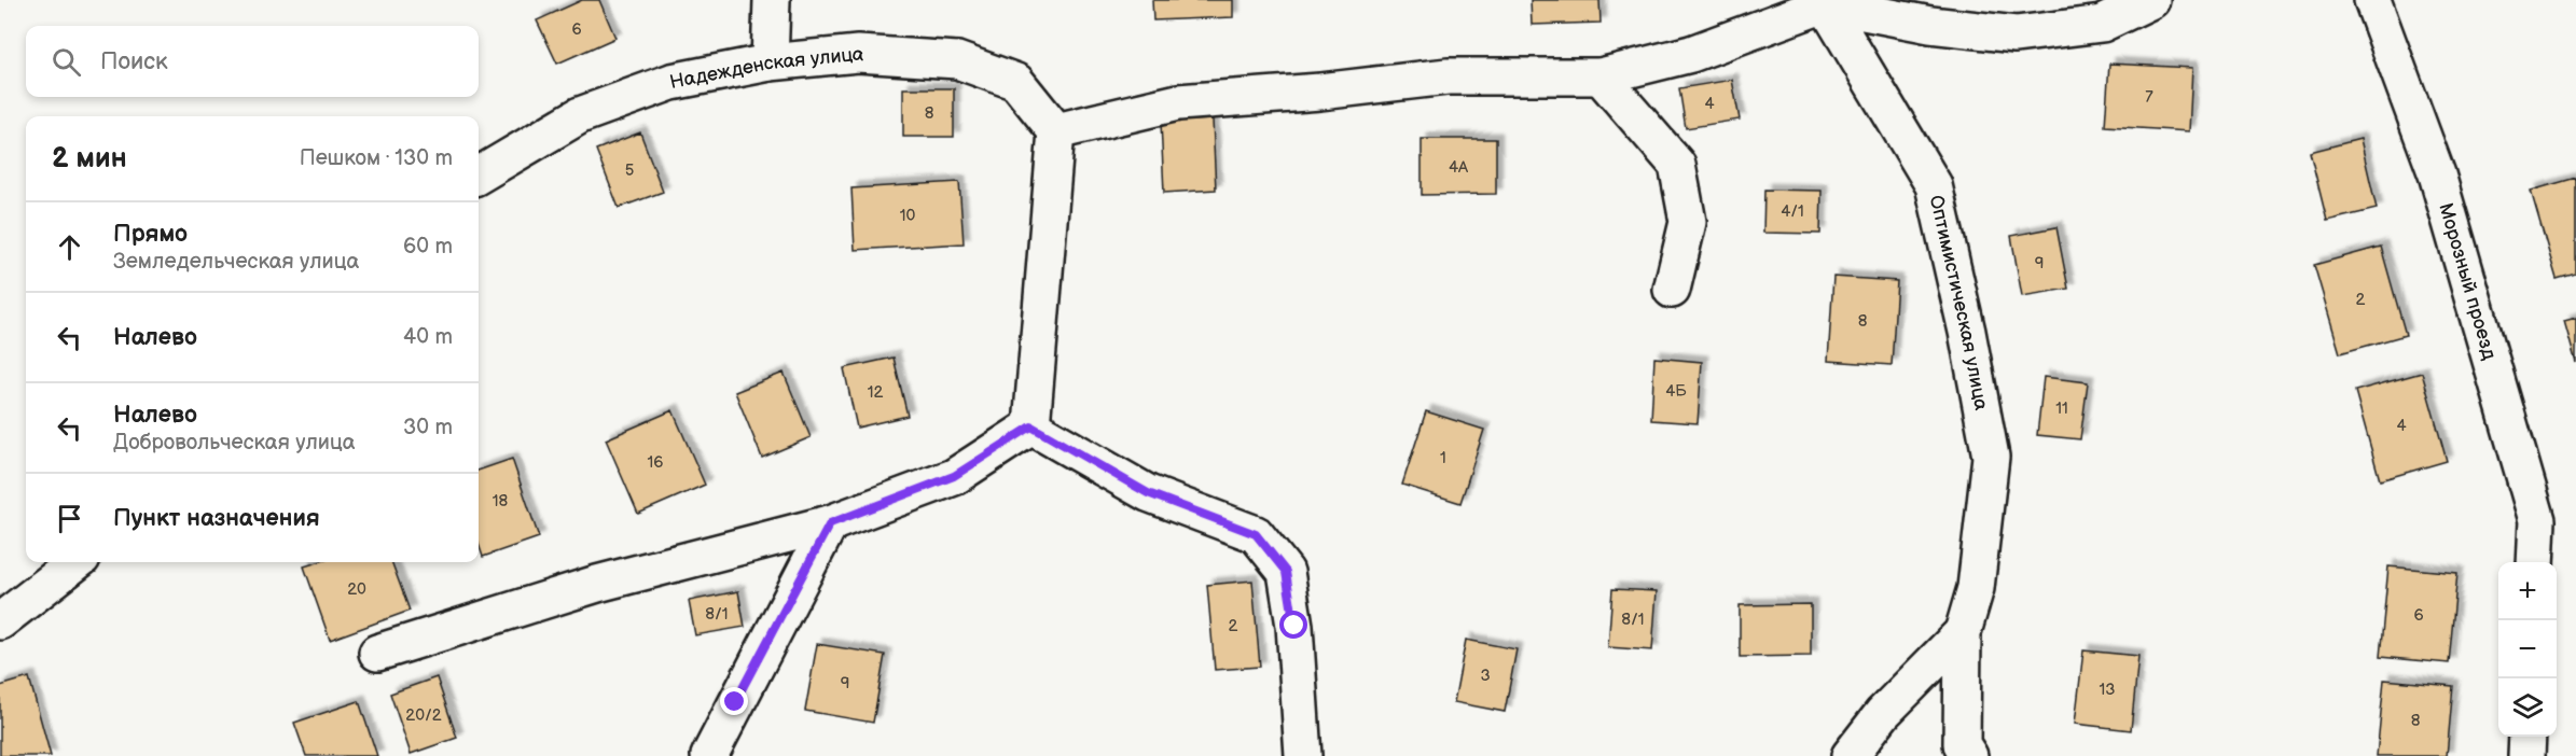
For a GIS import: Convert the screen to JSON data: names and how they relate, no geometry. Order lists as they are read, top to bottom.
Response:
{
  "streets": {
    "street": ["Надежденская улица", "Морозный проезд", "Оптимистическая улица"]
  },
  "house_numbers": [
    "6",
    "7",
    "4",
    "8",
    "4А",
    "5",
    "4/1",
    "10",
    "9",
    "2",
    "8",
    "4Б",
    "12",
    "11",
    "4",
    "1",
    "16",
    "18",
    "20",
    "8/1",
    "6",
    "8/1",
    "2",
    "3",
    "9",
    "13",
    "20/2",
    "8"
  ],
  "page": {
    "search": "Поиск",
    "heading": ["2 мин", "Пешком · 130 m"],
    "list": [
      ["Прямо", "Земледельческая улица", "60 m"],
      ["Налево", "40 m"],
      ["Налево", "Добровольческая улица", "30 m"],
      "Пункт назначения"
    ],
    "map_buttons": ["+", "−"]
  }
}
